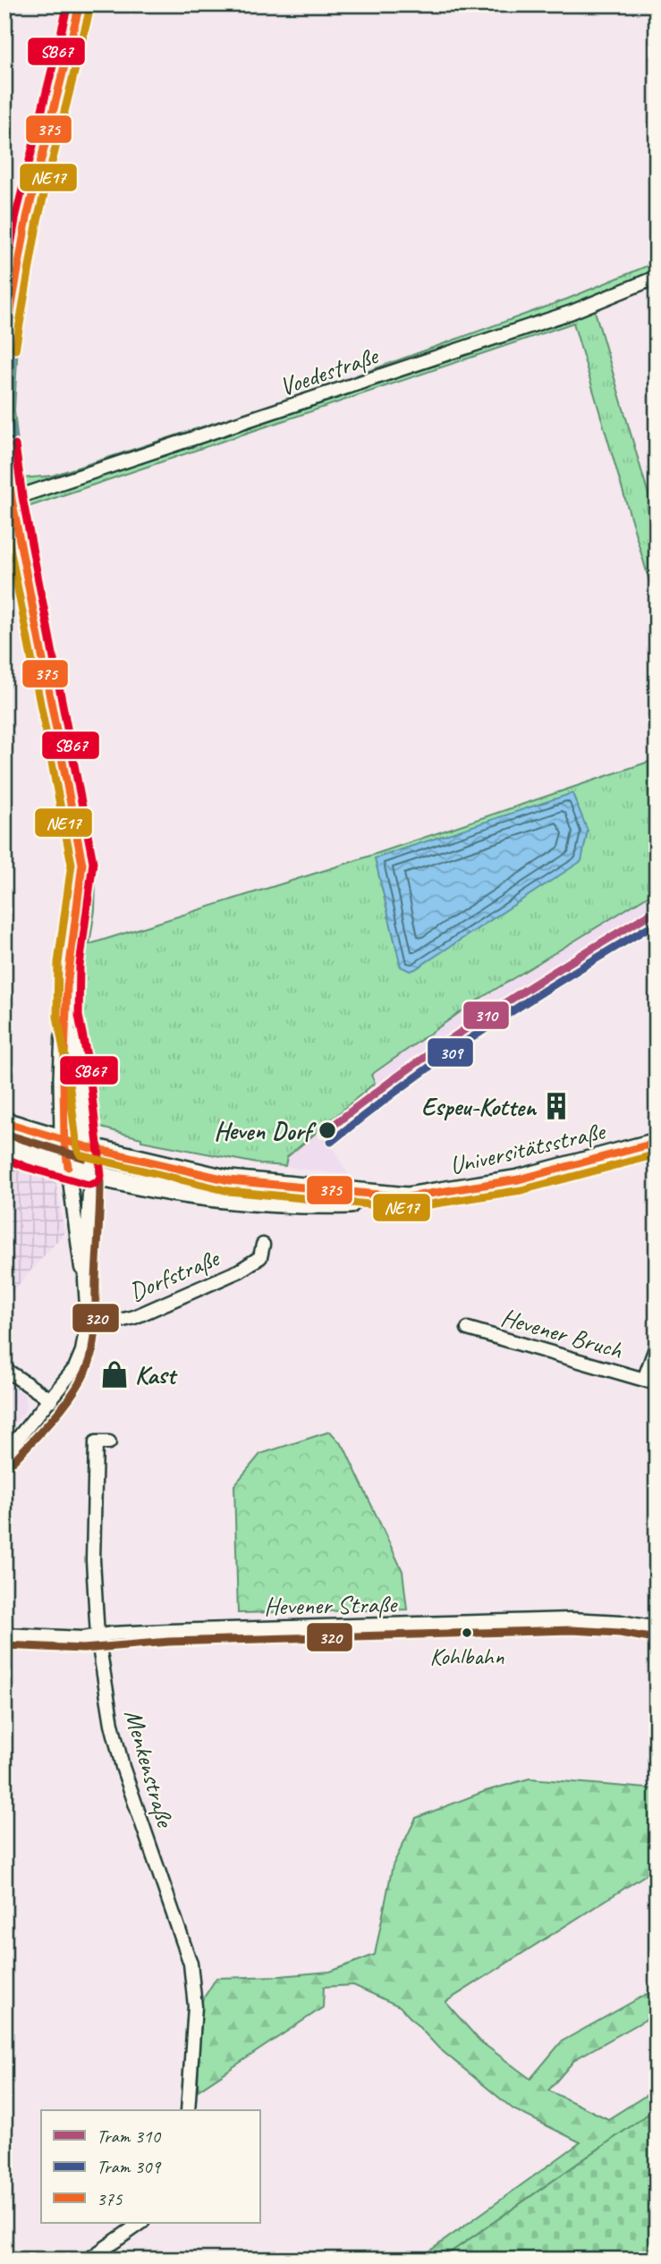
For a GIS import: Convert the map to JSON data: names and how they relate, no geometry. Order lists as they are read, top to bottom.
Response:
{
  "streets": {
    "street": [
      "Voedestraße",
      "Universitätsstraße",
      "Dorfstraße",
      "Hevener Bruch",
      "Hevener Straße",
      "Menkenstraße"
    ]
  },
  "crossings": [
    ["Hevener Straße", "Menkenstraße"]
  ],
  "places": {
    "building": ["Espeu-Kotten"],
    "other": ["Heven Dorf", "Kohlbahn"],
    "shop": ["Kast"]
  },
  "lines": [
    "transit line 375",
    "transit line SB67",
    "transit line NE17",
    "tram line 310",
    "tram line 309",
    "transit line 320"
  ],
  "legend": ["Tram 310", "Tram 309", "375"]
}
